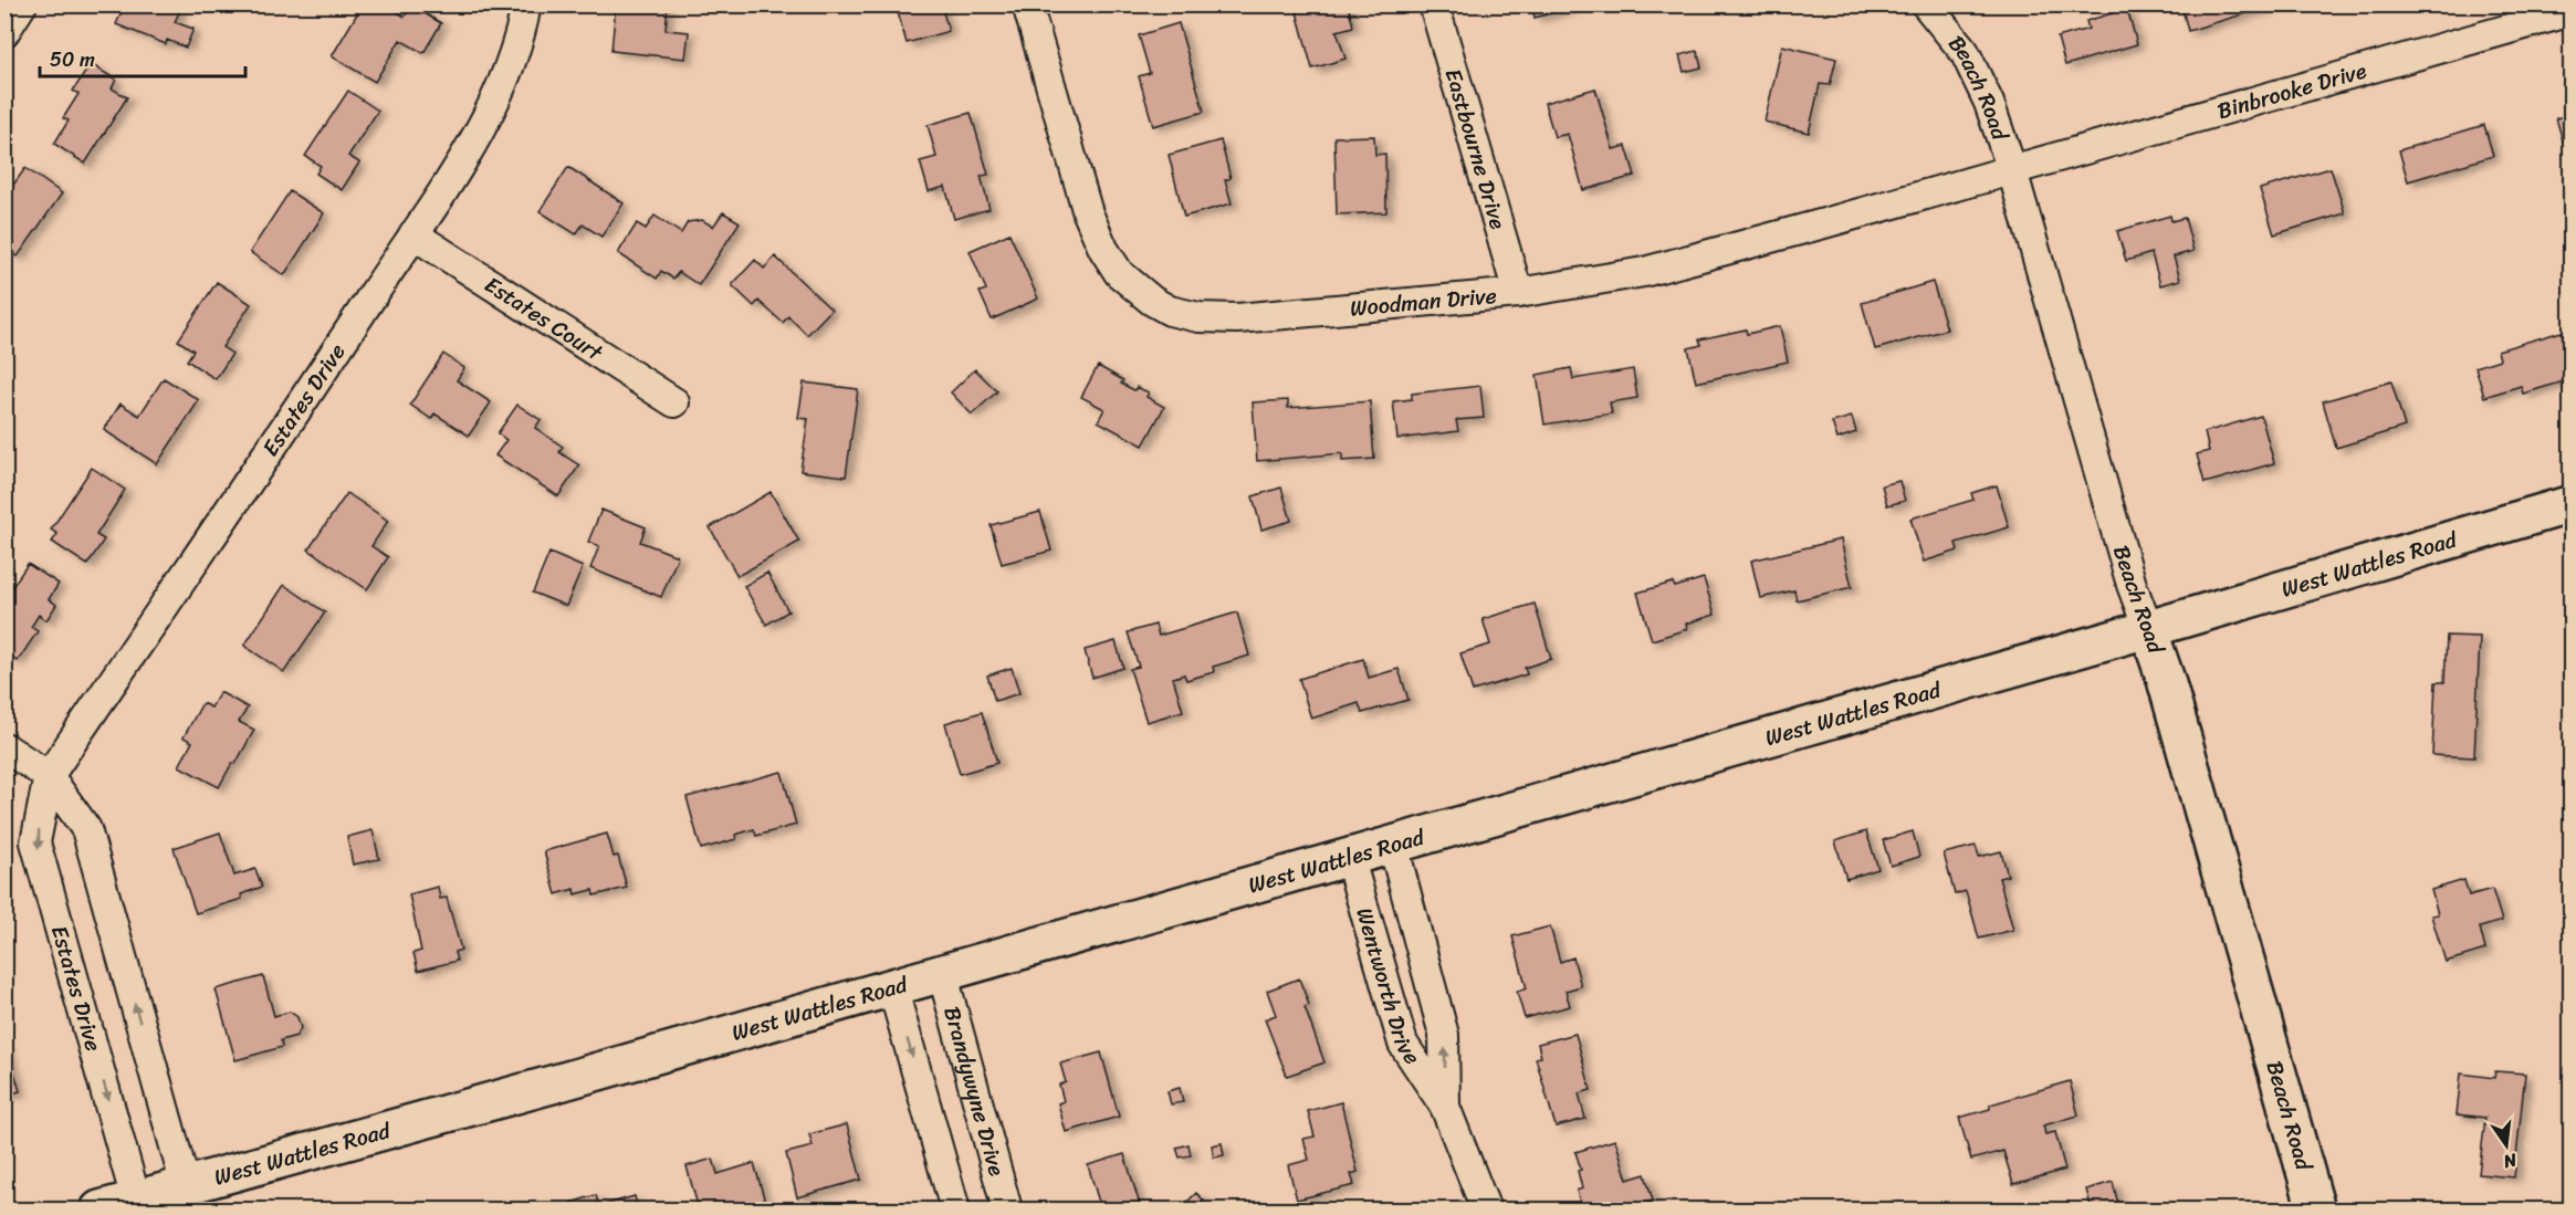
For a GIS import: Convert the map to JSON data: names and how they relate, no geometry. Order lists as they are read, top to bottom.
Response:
{
  "streets": {
    "street": [
      "Beach Road",
      "Binbrooke Drive",
      "Eastbourne Drive",
      "Woodman Drive",
      "Estates Court",
      "Estates Drive",
      "West Wattles Road",
      "Wentworth Drive",
      "Brandywyne Drive"
    ]
  },
  "crossings": [
    ["Beach Road", "Binbrooke Drive"],
    ["Beach Road", "Woodman Drive"],
    ["Beach Road", "West Wattles Road"],
    ["Binbrooke Drive", "Woodman Drive"],
    ["Eastbourne Drive", "Woodman Drive"],
    ["Estates Court", "Estates Drive"],
    ["Estates Drive", "West Wattles Road"],
    ["West Wattles Road", "Wentworth Drive"],
    ["West Wattles Road", "Brandywyne Drive"]
  ],
  "scale_bar": "50 m",
  "north": "bottom"
}
